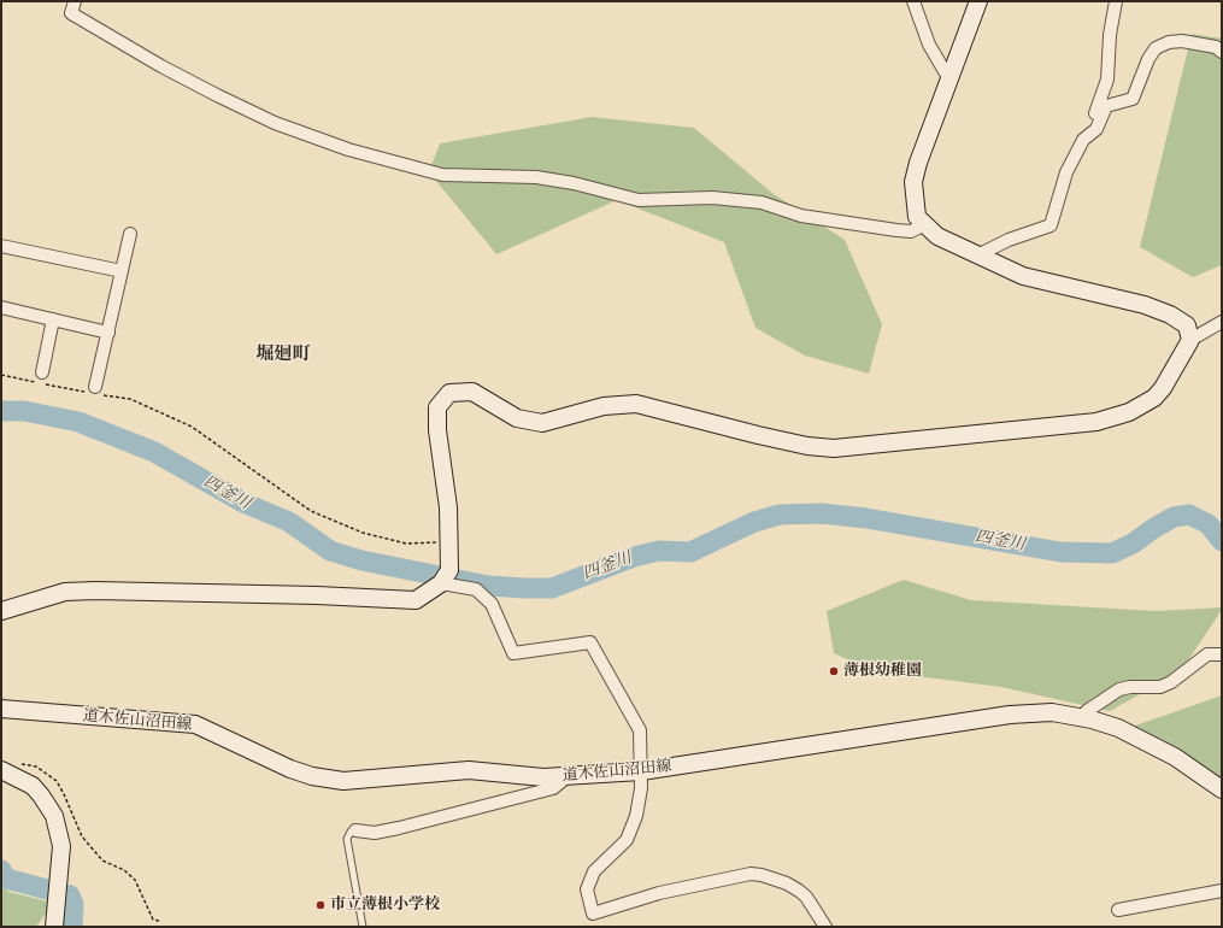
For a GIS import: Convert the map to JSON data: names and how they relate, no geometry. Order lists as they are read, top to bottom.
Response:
{
  "streets": {
    "street": ["道木佐山沼田線"]
  },
  "districts": ["堀廻町"],
  "water": ["四釜川"],
  "places": ["薄根幼稚園", "市立薄根小学校"]
}
